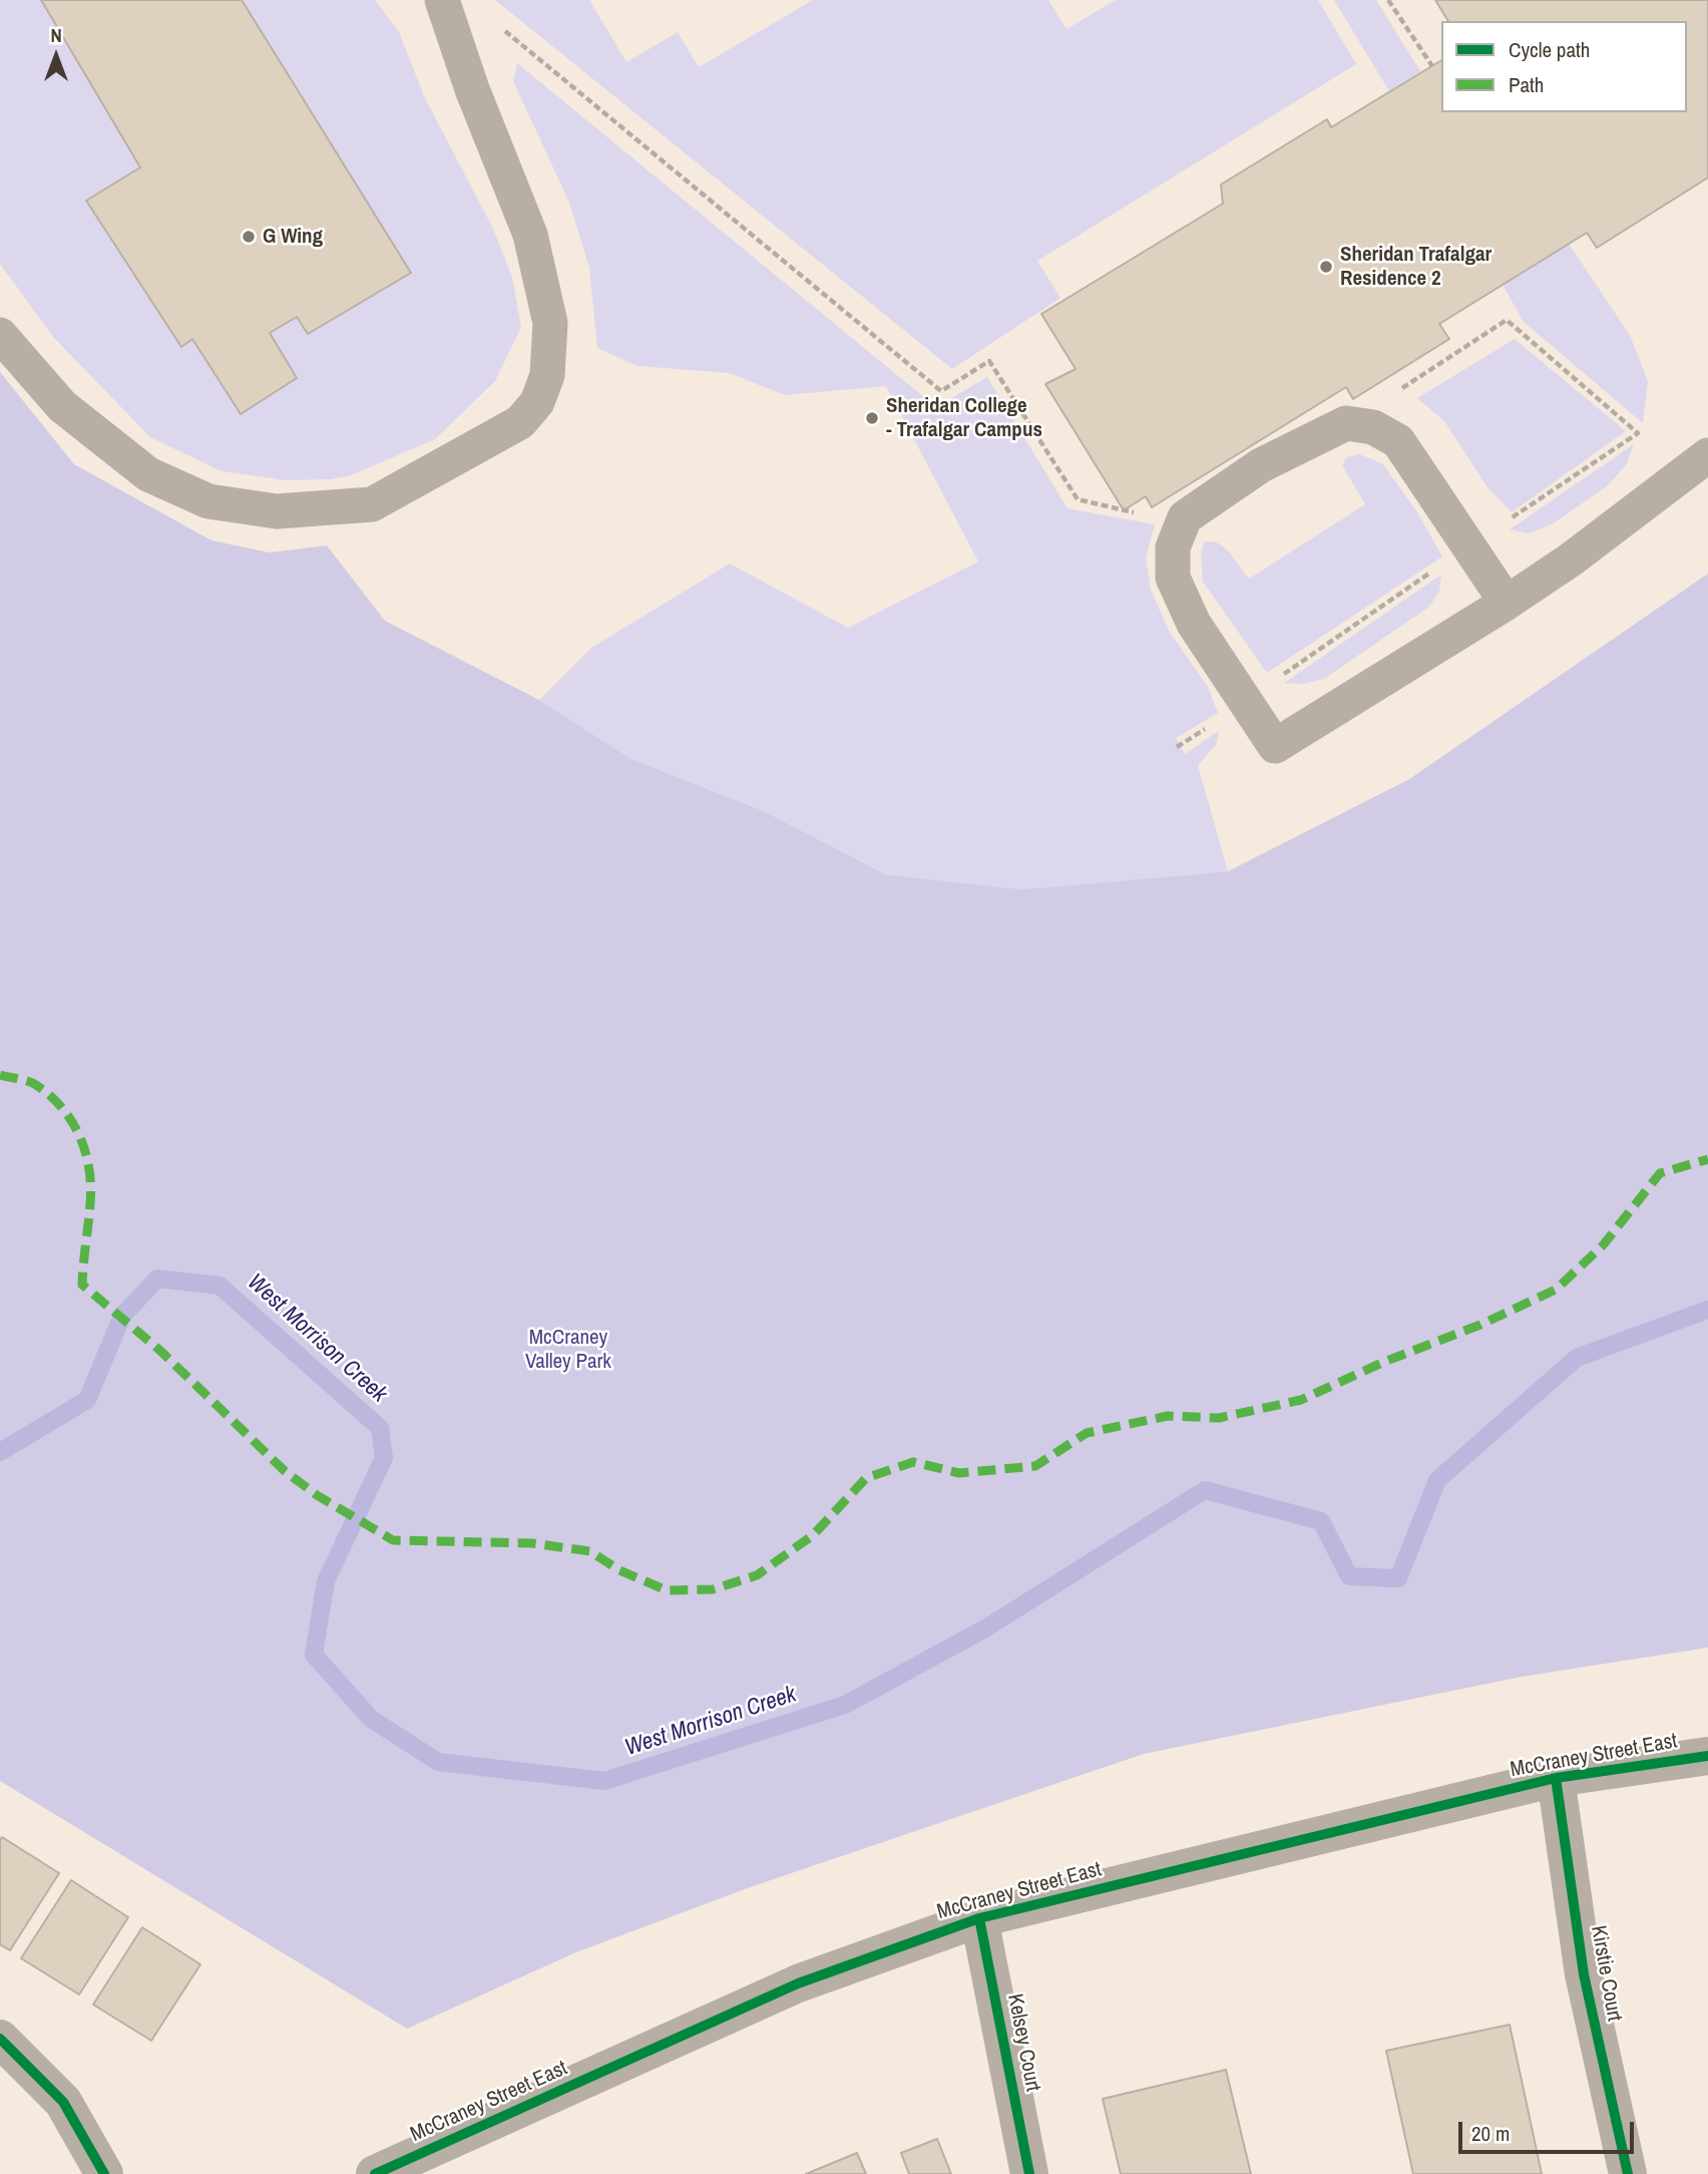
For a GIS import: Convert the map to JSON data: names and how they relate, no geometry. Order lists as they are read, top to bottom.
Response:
{
  "streets": {
    "street": ["McCraney Street East", "Kirstie Court", "Kelsey Court"]
  },
  "crossings": [
    ["McCraney Street East", "Kirstie Court"],
    ["McCraney Street East", "Kelsey Court"]
  ],
  "water": ["West Morrison Creek"],
  "parks": ["McCraney Valley Park"],
  "places": ["G Wing", "Sheridan Trafalgar Residence 2", "Sheridan College - Trafalgar Campus"],
  "legend": ["Cycle path", "Path"],
  "scale_bar": "20 m",
  "north": "top"
}
